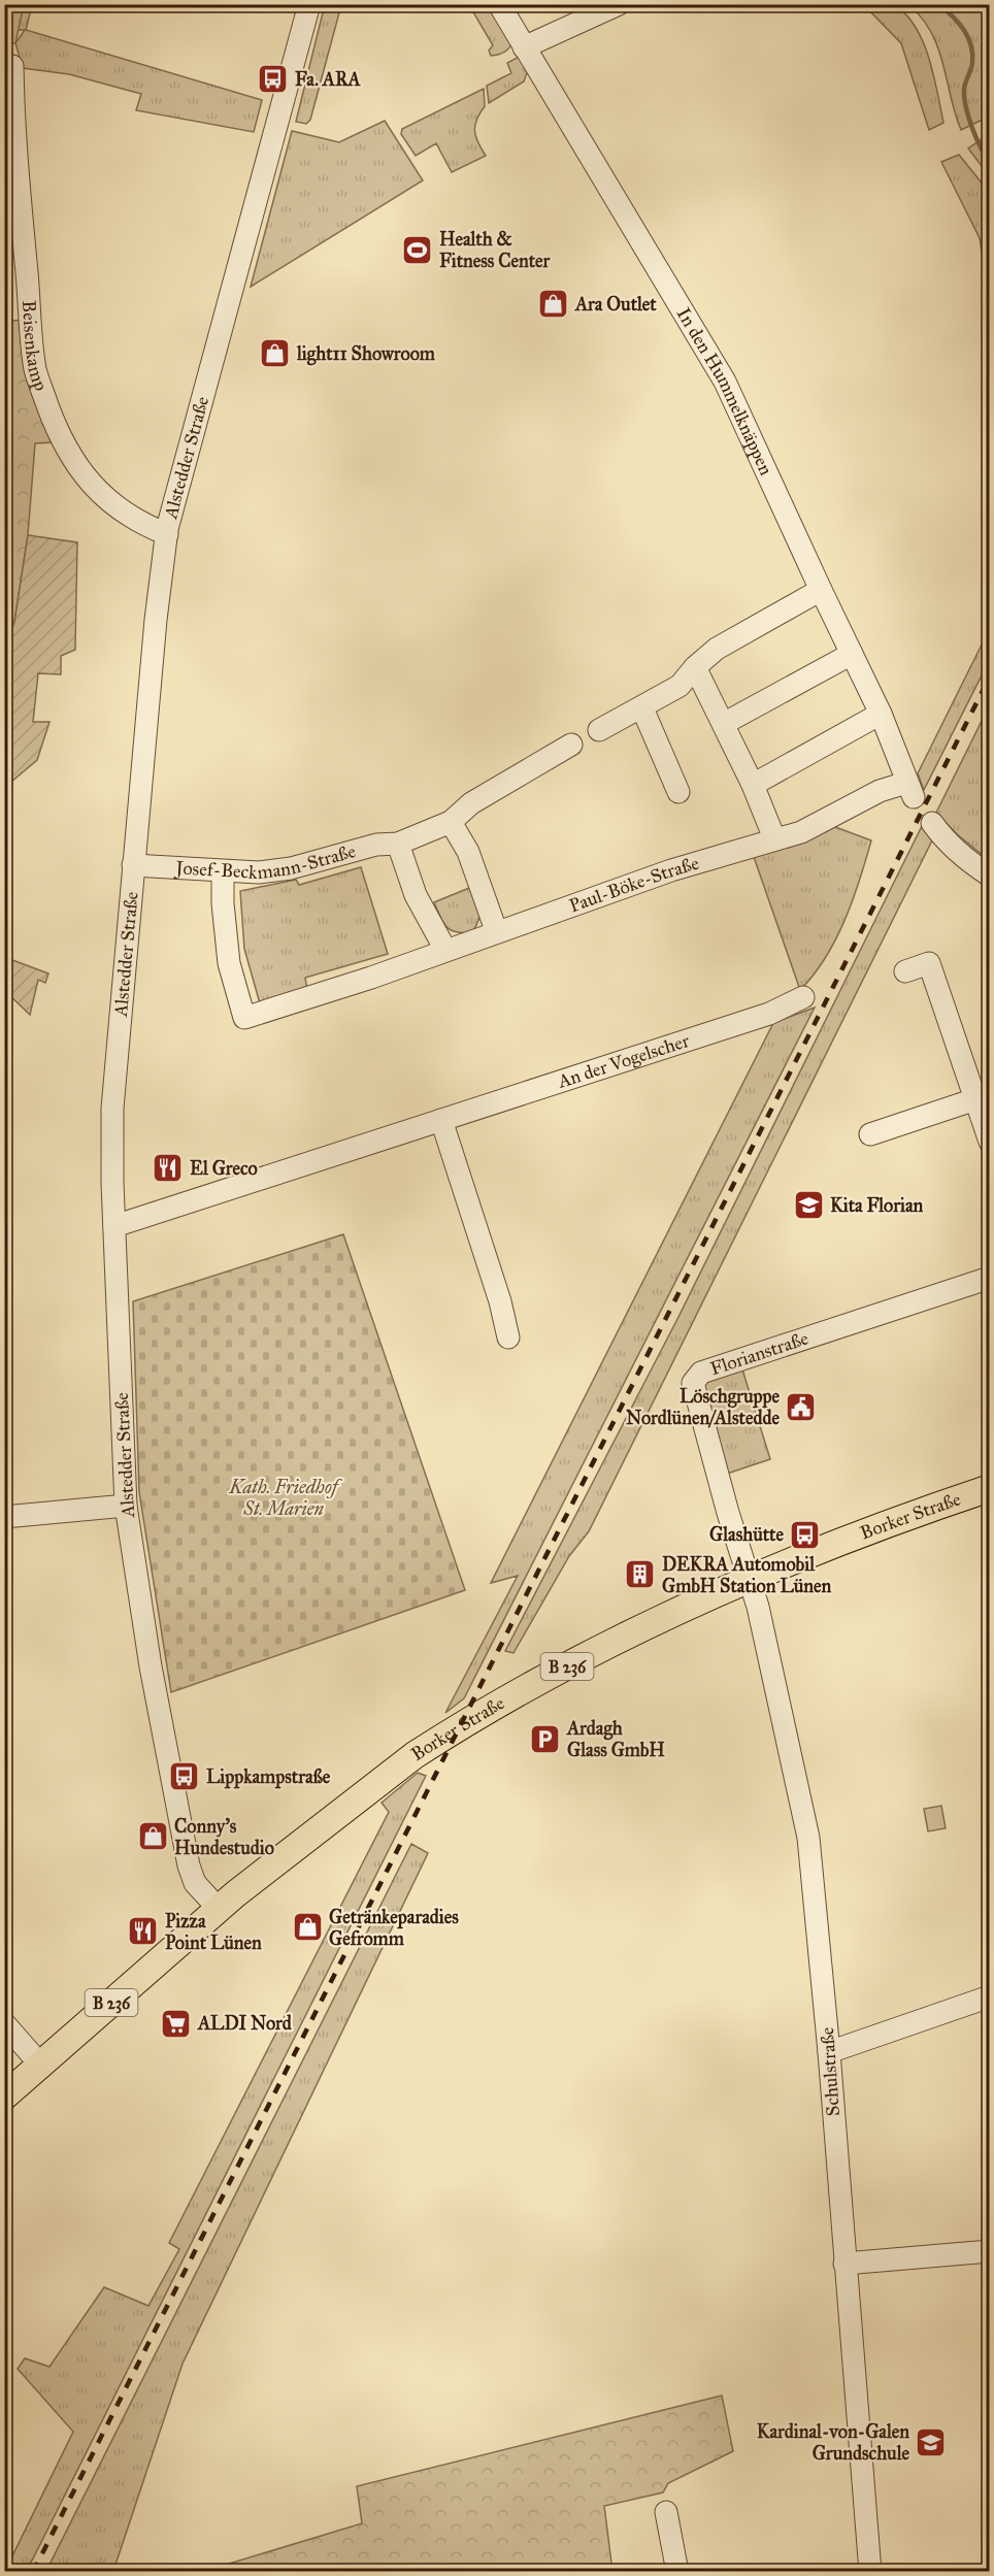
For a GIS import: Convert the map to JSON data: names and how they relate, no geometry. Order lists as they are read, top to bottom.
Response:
{
  "streets": {
    "main road": ["Borker Straße", "B 236"],
    "street": [
      "Beisenkamp",
      "In den Hummelknäppen",
      "Alstedder Straße",
      "Josef-Beckmann-Straße",
      "Paul-Böke-Straße",
      "An der Vogelscher",
      "Florianstraße",
      "Schulstraße"
    ]
  },
  "crossings": [
    ["Beisenkamp", "Alstedder Straße"],
    ["In den Hummelknäppen", "Paul-Böke-Straße"],
    ["Alstedder Straße", "Josef-Beckmann-Straße"],
    ["Alstedder Straße", "An der Vogelscher"],
    ["Alstedder Straße", "Borker Straße"],
    ["Josef-Beckmann-Straße", "Paul-Böke-Straße"],
    ["Florianstraße", "Borker Straße"],
    ["Florianstraße", "Schulstraße"],
    ["Borker Straße", "Schulstraße"]
  ],
  "parks": ["Kath. Friedhof St. Marien"],
  "places": {
    "bus stop": ["Fa. ARA", "Glashütte", "Lippkampstraße"],
    "sports": ["Health & Fitness Center"],
    "shop": [
      "Ara Outlet",
      "light11 Showroom",
      "Conny's Hundestudio",
      "Getränkeparadies Gefromm"
    ],
    "restaurant": ["El Greco", "Pizza Point Lünen"],
    "school or university": ["Kita Florian", "Kardinal-von-Galen Grundschule"],
    "public building": ["Löschgruppe Nordlünen/Alstedde"],
    "building": ["DEKRA Automobil GmbH Station Lünen"],
    "parking": ["Ardagh Glass GmbH"],
    "supermarket": ["ALDI Nord"]
  }
}
